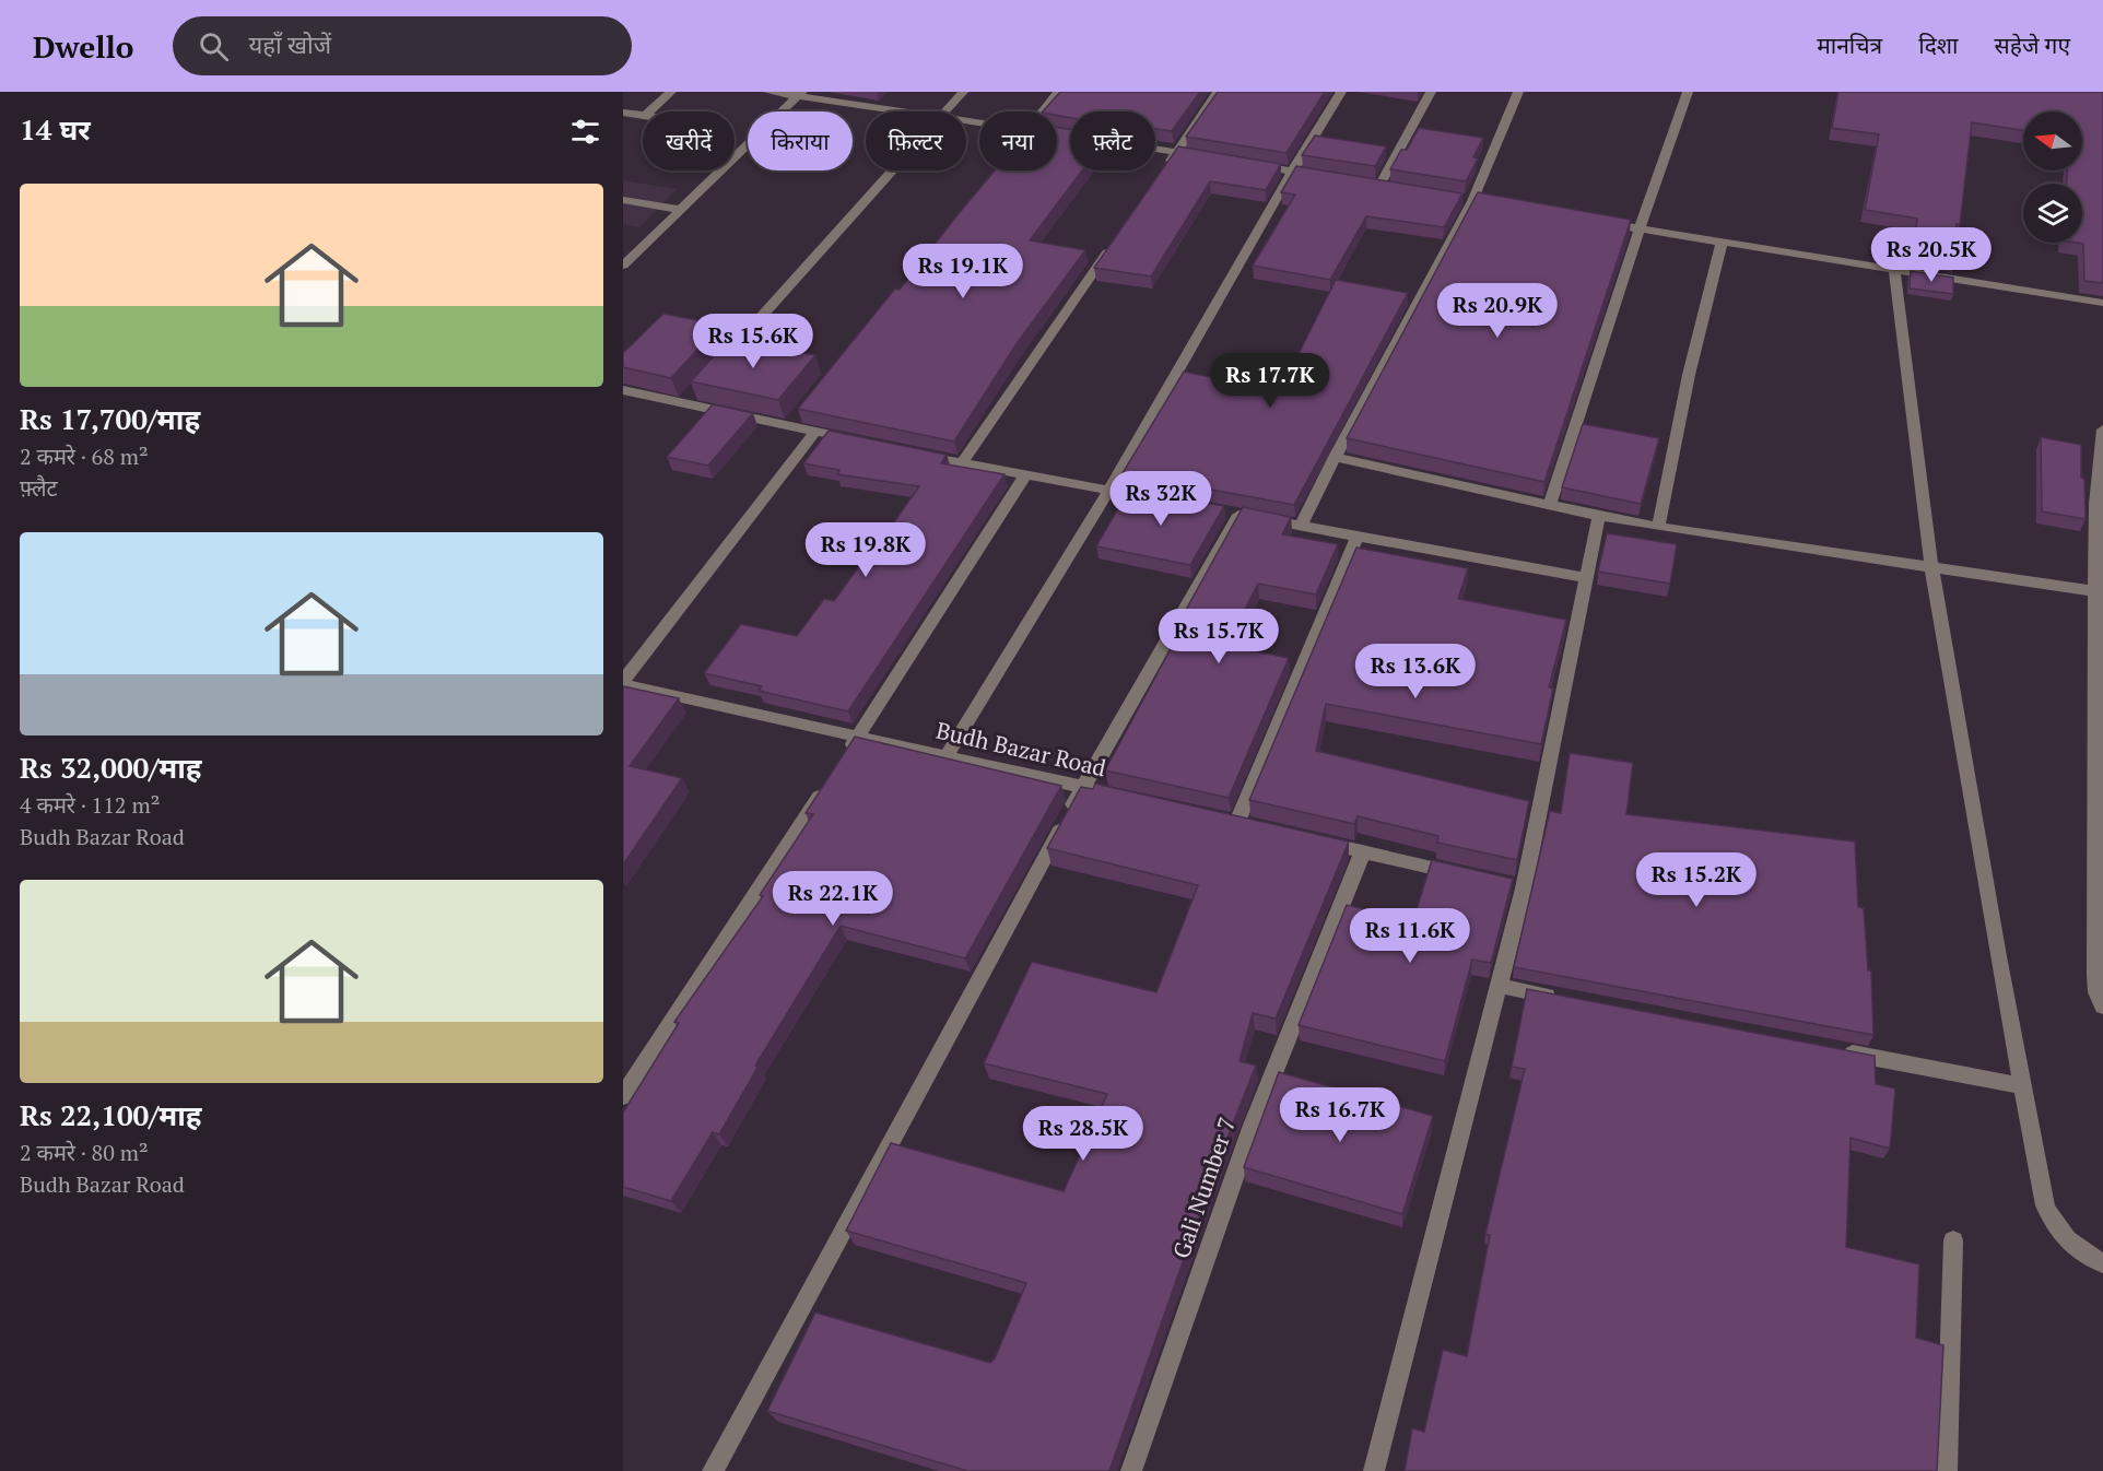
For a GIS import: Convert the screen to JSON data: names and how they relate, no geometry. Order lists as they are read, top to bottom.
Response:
{
  "streets": {
    "street": ["Budh Bazar Road", "Gali Number 7"]
  },
  "north": "left",
  "page": {
    "header": "Dwello",
    "search": "यहाँ खोजें",
    "nav": ["मानचित्र", "दिशा", "सहेजे गए"],
    "heading": "14 घर",
    "chip": [
      "खरीदें",
      "किराया",
      "फ़िल्टर",
      "नया",
      "फ़्लैट"
    ],
    "list": [
      {
        "name": "Rs 17,700/माह",
        "note": "2 कमरे · 68 m² · फ़्लैट"
      },
      {
        "name": "Rs 32,000/माह",
        "note": "4 कमरे · 112 m² · Budh Bazar Road"
      },
      {
        "name": "Rs 22,100/माह",
        "note": "2 कमरे · 80 m² · Budh Bazar Road"
      }
    ],
    "price": [
      "Rs 20.5K",
      "Rs 19.1K",
      "Rs 20.9K",
      "Rs 15.6K",
      "Rs 17.7K",
      "Rs 32K",
      "Rs 19.8K",
      "Rs 15.7K",
      "Rs 13.6K",
      "Rs 15.2K",
      "Rs 22.1K",
      "Rs 11.6K",
      "Rs 16.7K",
      "Rs 28.5K"
    ]
  }
}
